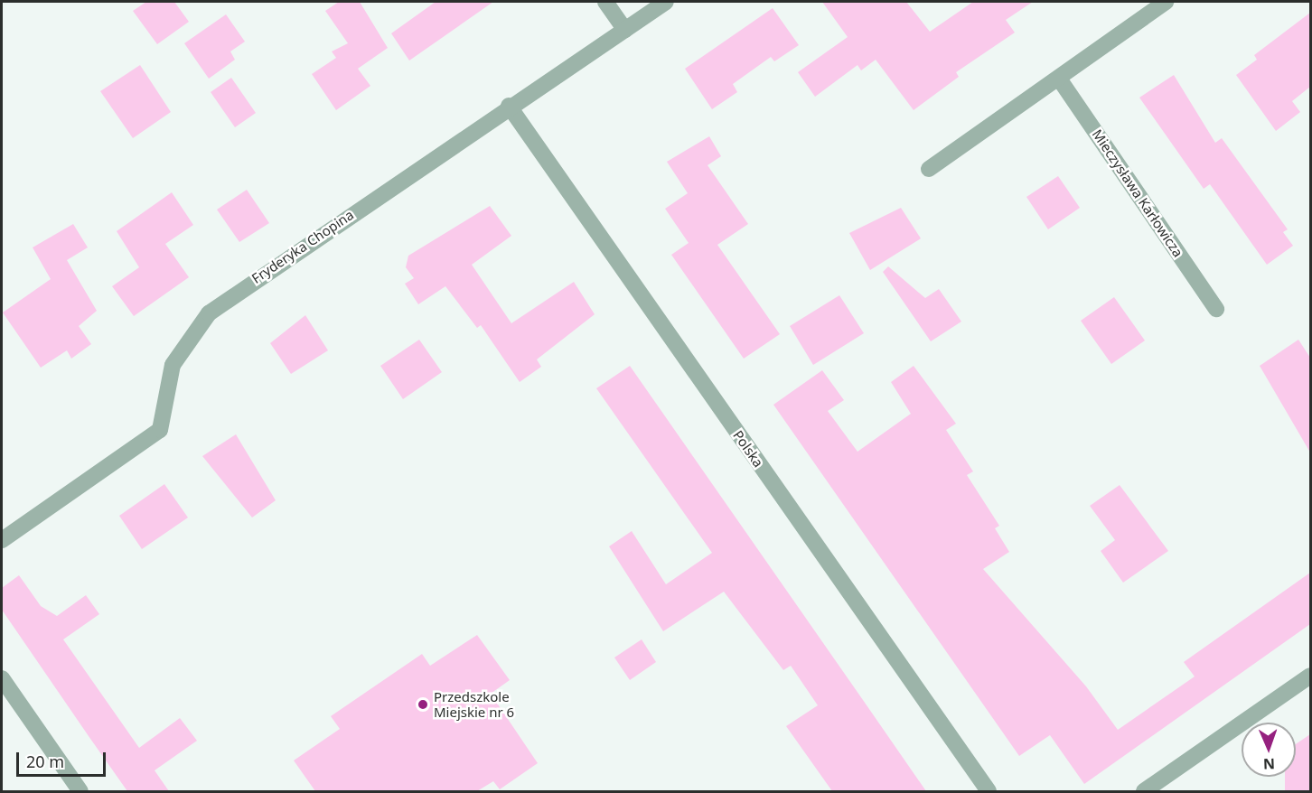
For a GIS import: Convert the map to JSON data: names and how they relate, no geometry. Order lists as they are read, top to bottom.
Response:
{
  "streets": {
    "street": ["Mieczysława Karłowicza", "Fryderyka Chopina", "Polska"]
  },
  "crossings": [
    ["Fryderyka Chopina", "Polska"]
  ],
  "places": ["Przedszkole Miejskie nr 6"],
  "scale_bar": "20 m",
  "north": "bottom"
}
